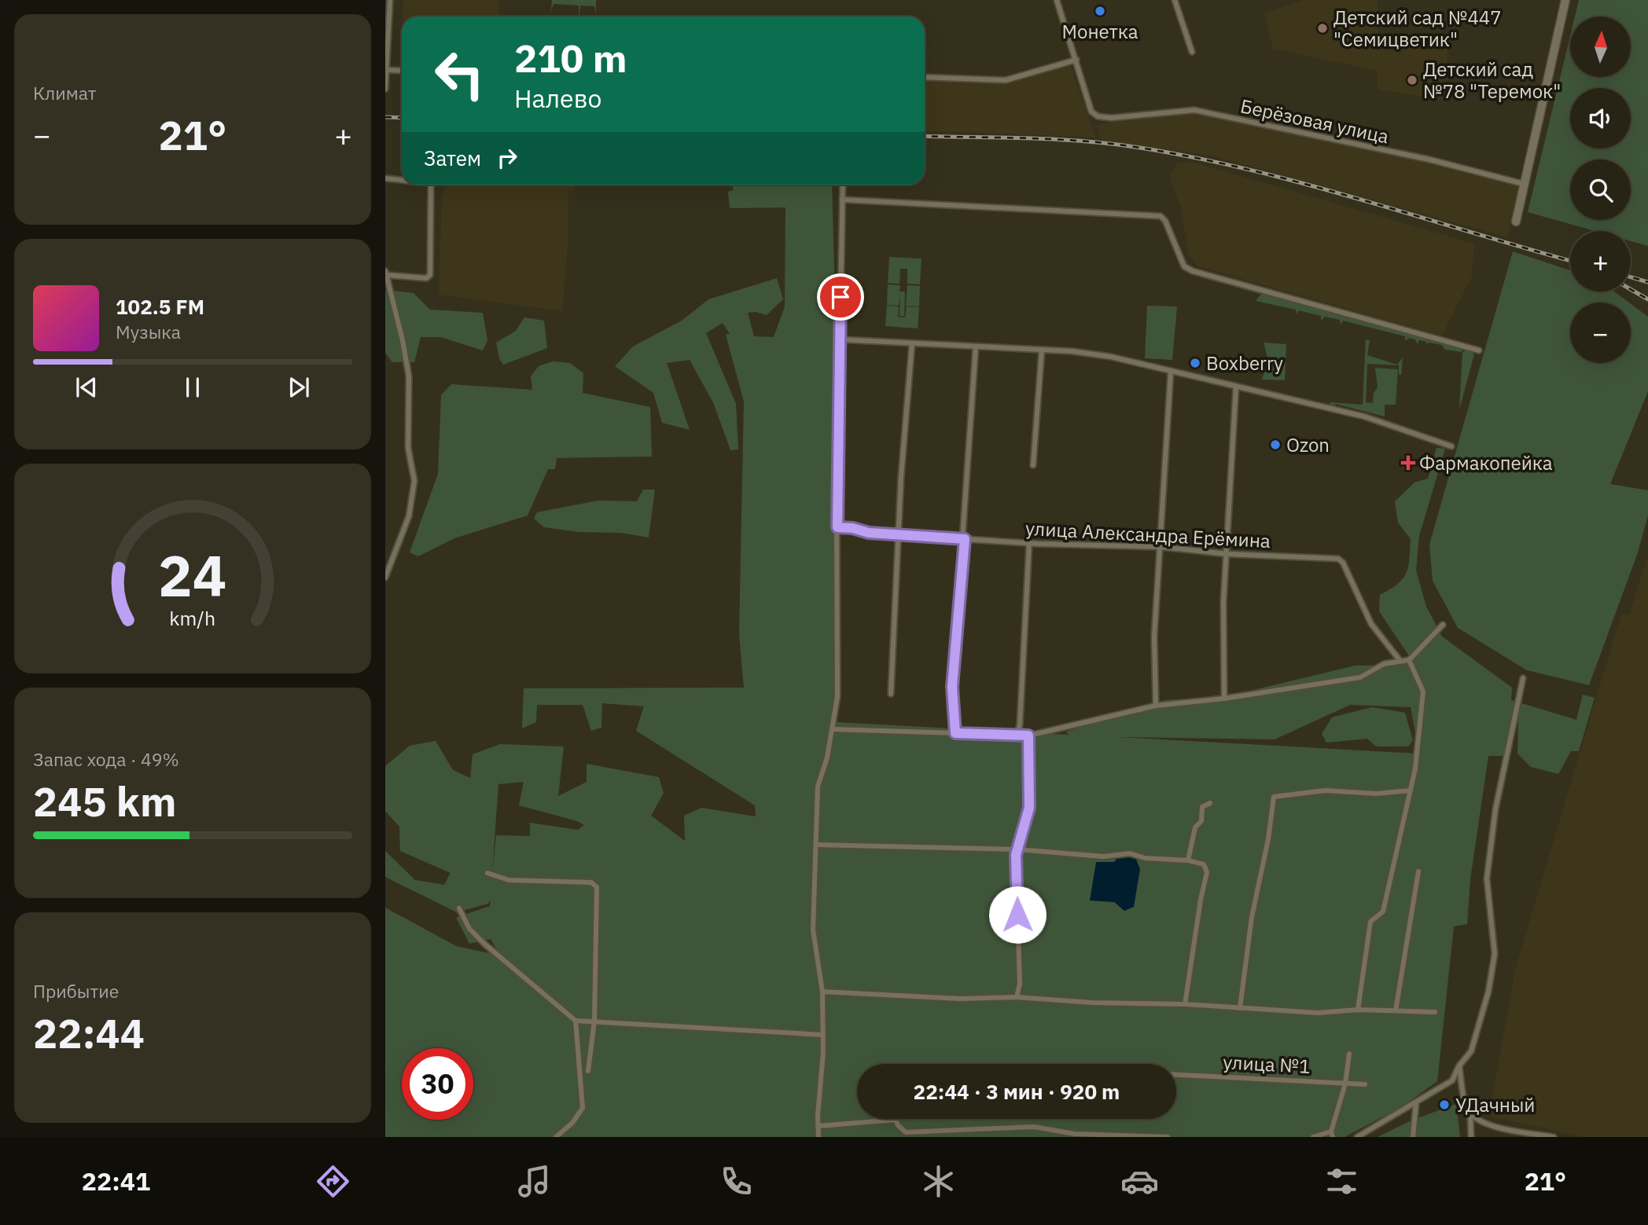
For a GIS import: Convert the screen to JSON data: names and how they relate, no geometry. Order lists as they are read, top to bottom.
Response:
{
  "streets": {
    "street": ["Берёзовая улица", "улица Александра Ерёмина", "улица №1"]
  },
  "places": {
    "other": [
      "Монетка",
      "Детский сад №447 \"Семицветик\"",
      "Детский сад №78 \"Теремок\"",
      "Boxberry",
      "Ozon",
      "УДачный"
    ],
    "health": ["Фармакопейка"]
  },
  "north": "top",
  "page": {
    "tile": [
      "Климат",
      ["Запас хода · 49%", "245 km"],
      ["Прибытие", "22:44"]
    ],
    "map_buttons": ["+", "−"],
    "turn": ["210 m", "Налево"],
    "heat": ["−", "21°", "+"],
    "then": "Затем",
    "song": ["102.5 FM", "Музыка"],
    "limit": "30",
    "trip": "22:44 · 3 мин · 920 m",
    "tabs": ["22:41", "21°"],
    "gauge": ["24", "km/h"]
  }
}
